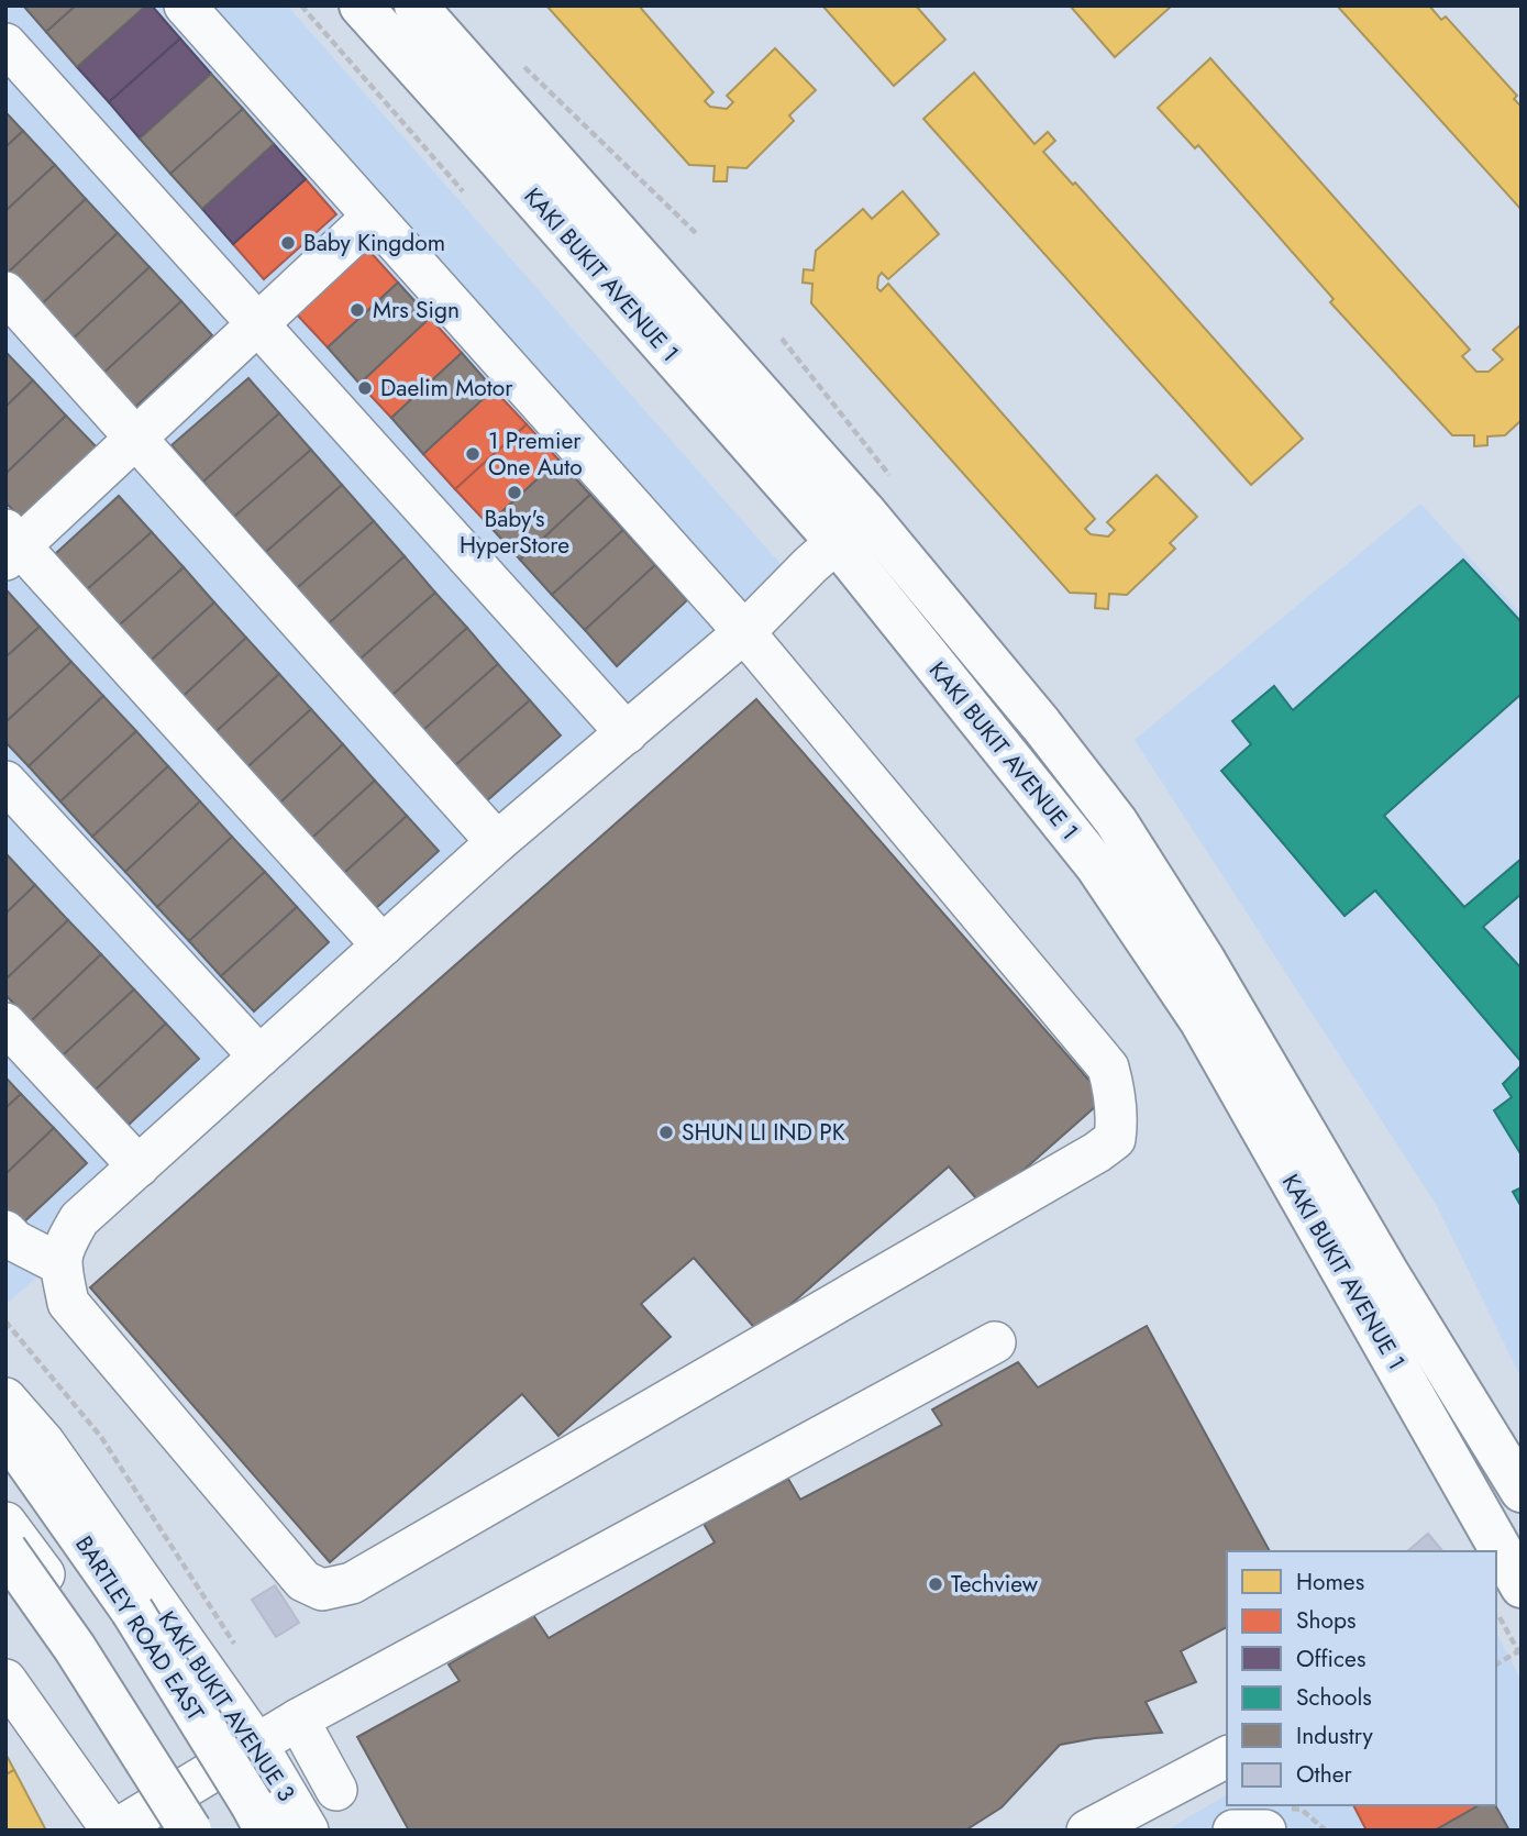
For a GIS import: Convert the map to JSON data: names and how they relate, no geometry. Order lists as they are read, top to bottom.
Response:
{
  "streets": {
    "main road": ["KAKI BUKIT AVENUE 1", "BARTLEY ROAD EAST"],
    "street": ["KAKI BUKIT AVENUE 3"]
  },
  "places": [
    "Baby Kingdom",
    "Mrs Sign",
    "Daelim Motor",
    "1 Premier One Auto",
    "Baby's HyperStore",
    "SHUN LI IND PK",
    "Techview"
  ],
  "legend": [
    "Homes",
    "Shops",
    "Offices",
    "Schools",
    "Industry",
    "Other"
  ]
}
